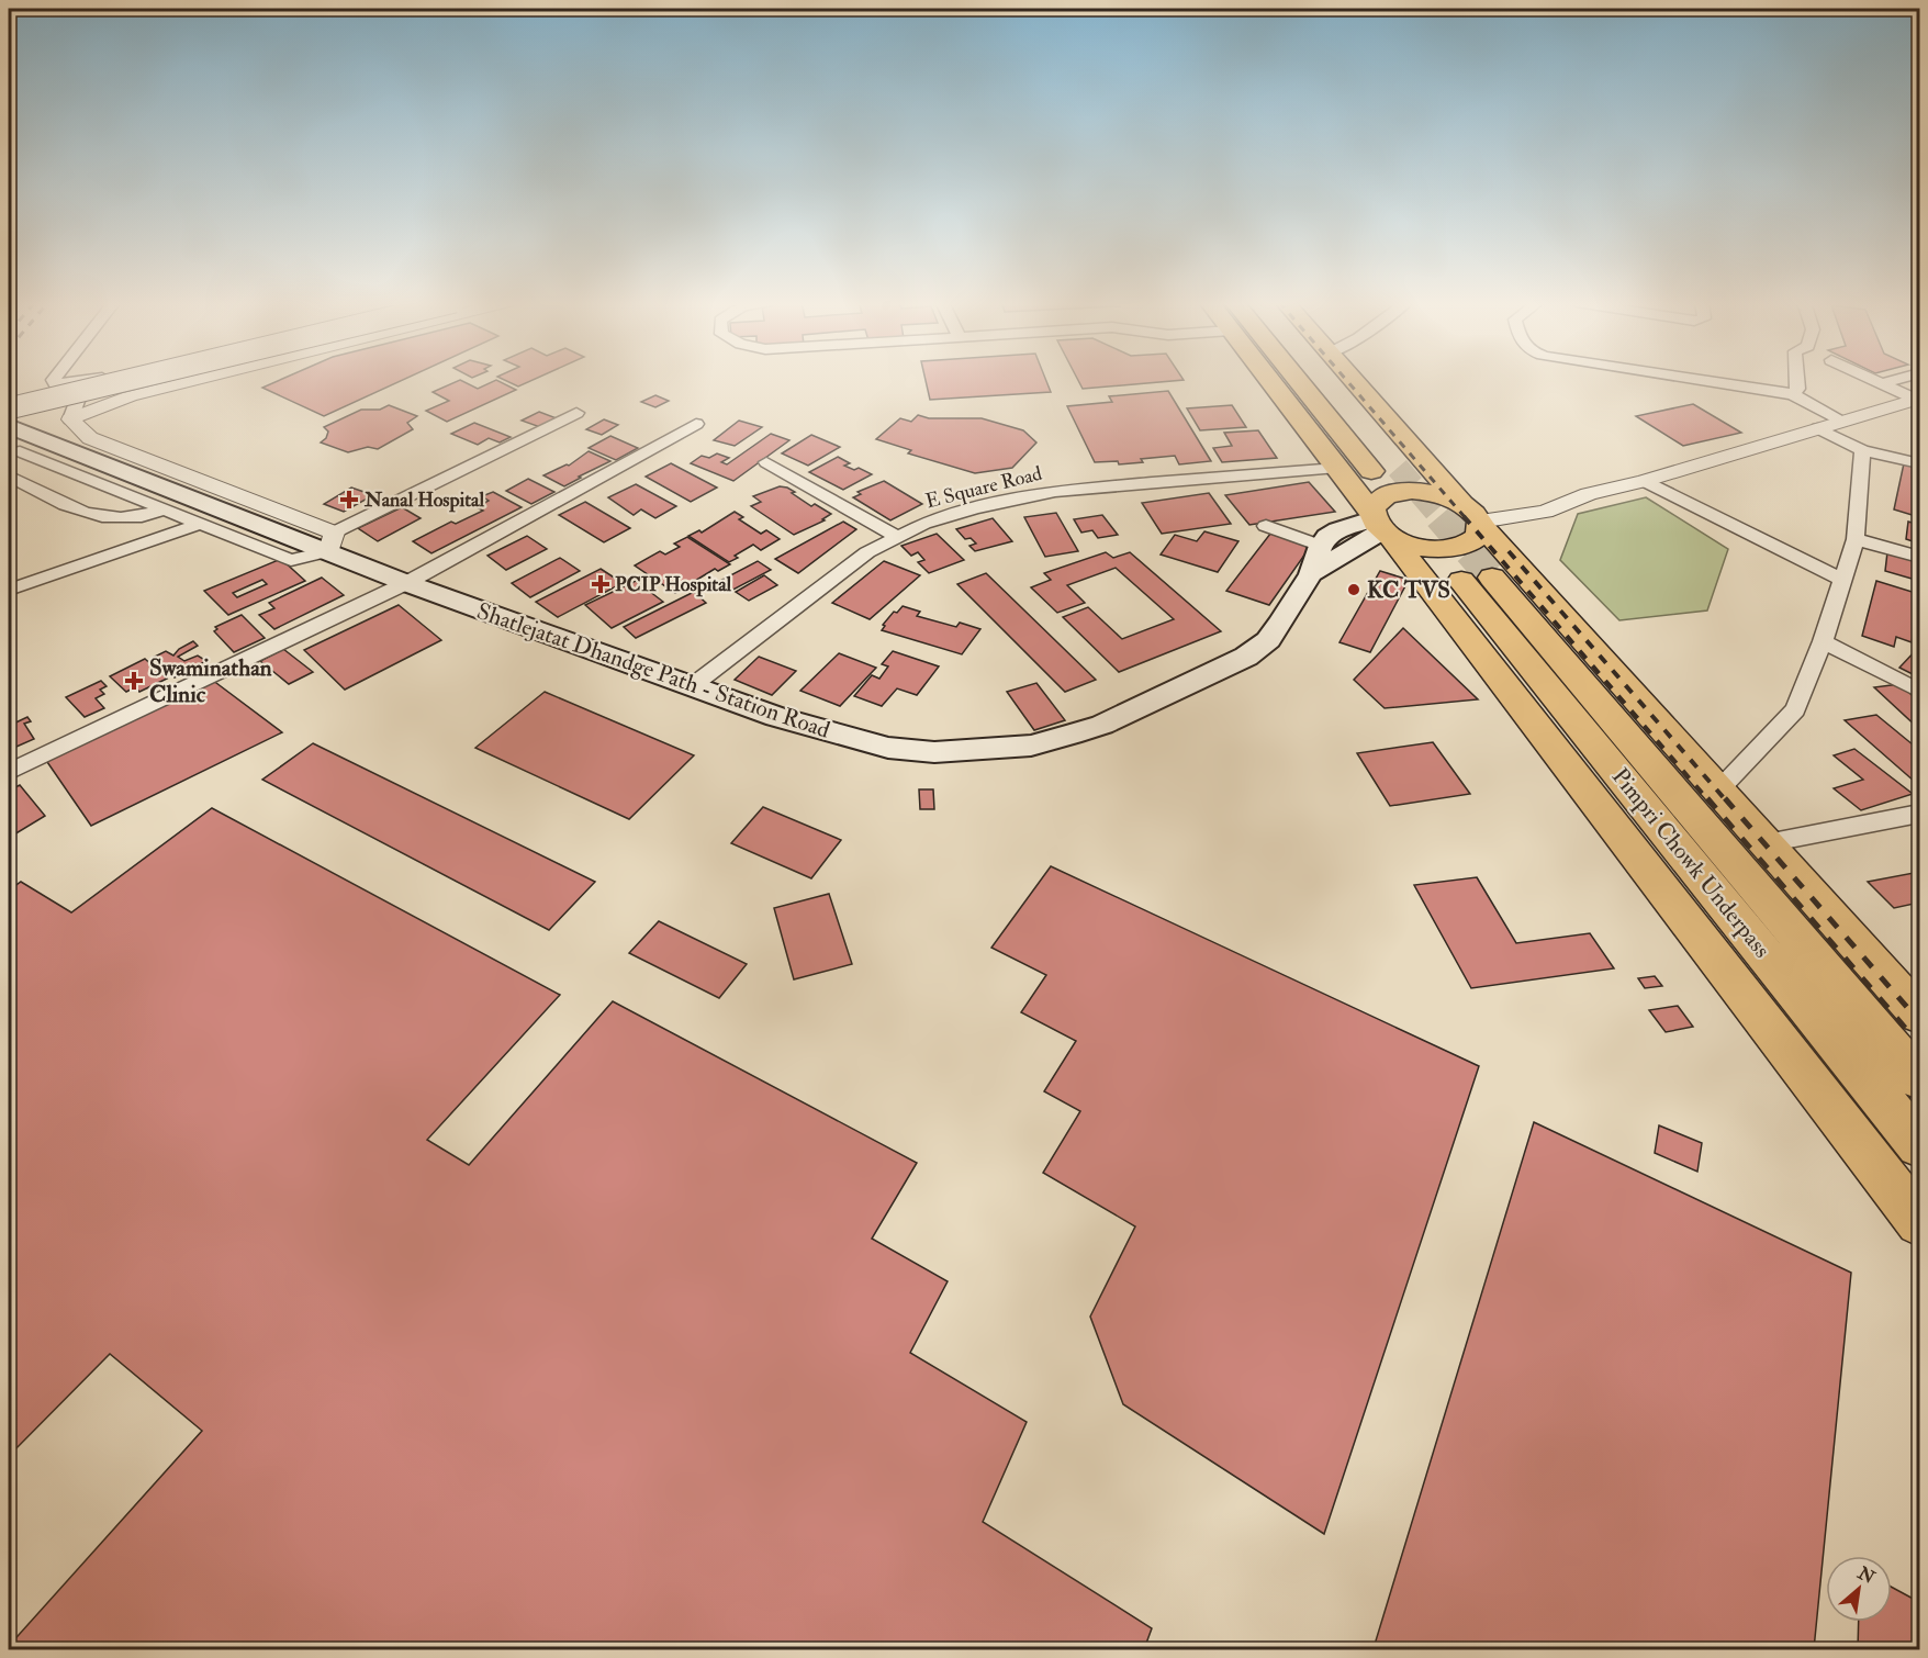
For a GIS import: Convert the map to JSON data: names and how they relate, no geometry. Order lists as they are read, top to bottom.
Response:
{
  "streets": {
    "main road": ["Shatlejatat Dhandge Path - Station Road", "Pimpri Chowk Underpass"],
    "street": ["E Square Road"]
  },
  "crossings": [
    ["E Square Road", "Shatlejatat Dhandge Path - Station Road"]
  ],
  "places": {
    "health": ["Nanal Hospital", "PCIP Hospital", "Swaminathan Clinic"],
    "other": ["KC TVS"]
  },
  "north": "top right"
}
